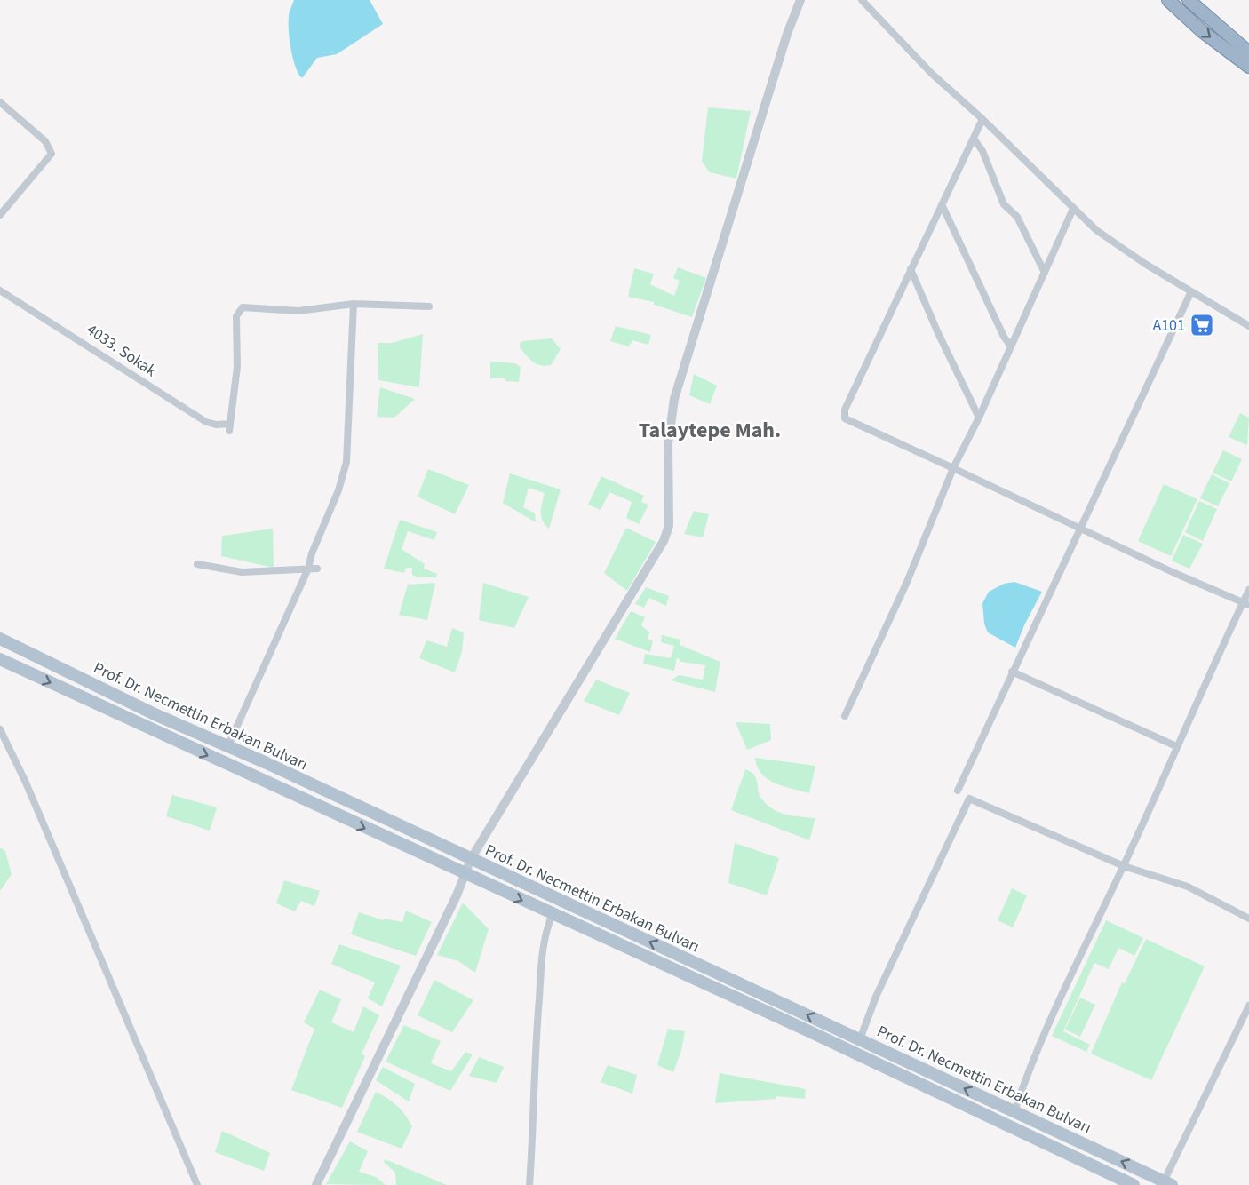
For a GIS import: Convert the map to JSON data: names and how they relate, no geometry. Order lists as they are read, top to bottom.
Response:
{
  "streets": {
    "main road": ["Prof. Dr. Necmettin Erbakan Bulvarı"],
    "street": ["4033. Sokak"]
  },
  "districts": ["Talaytepe Mah."],
  "places": {
    "supermarket": ["A101"]
  }
}
